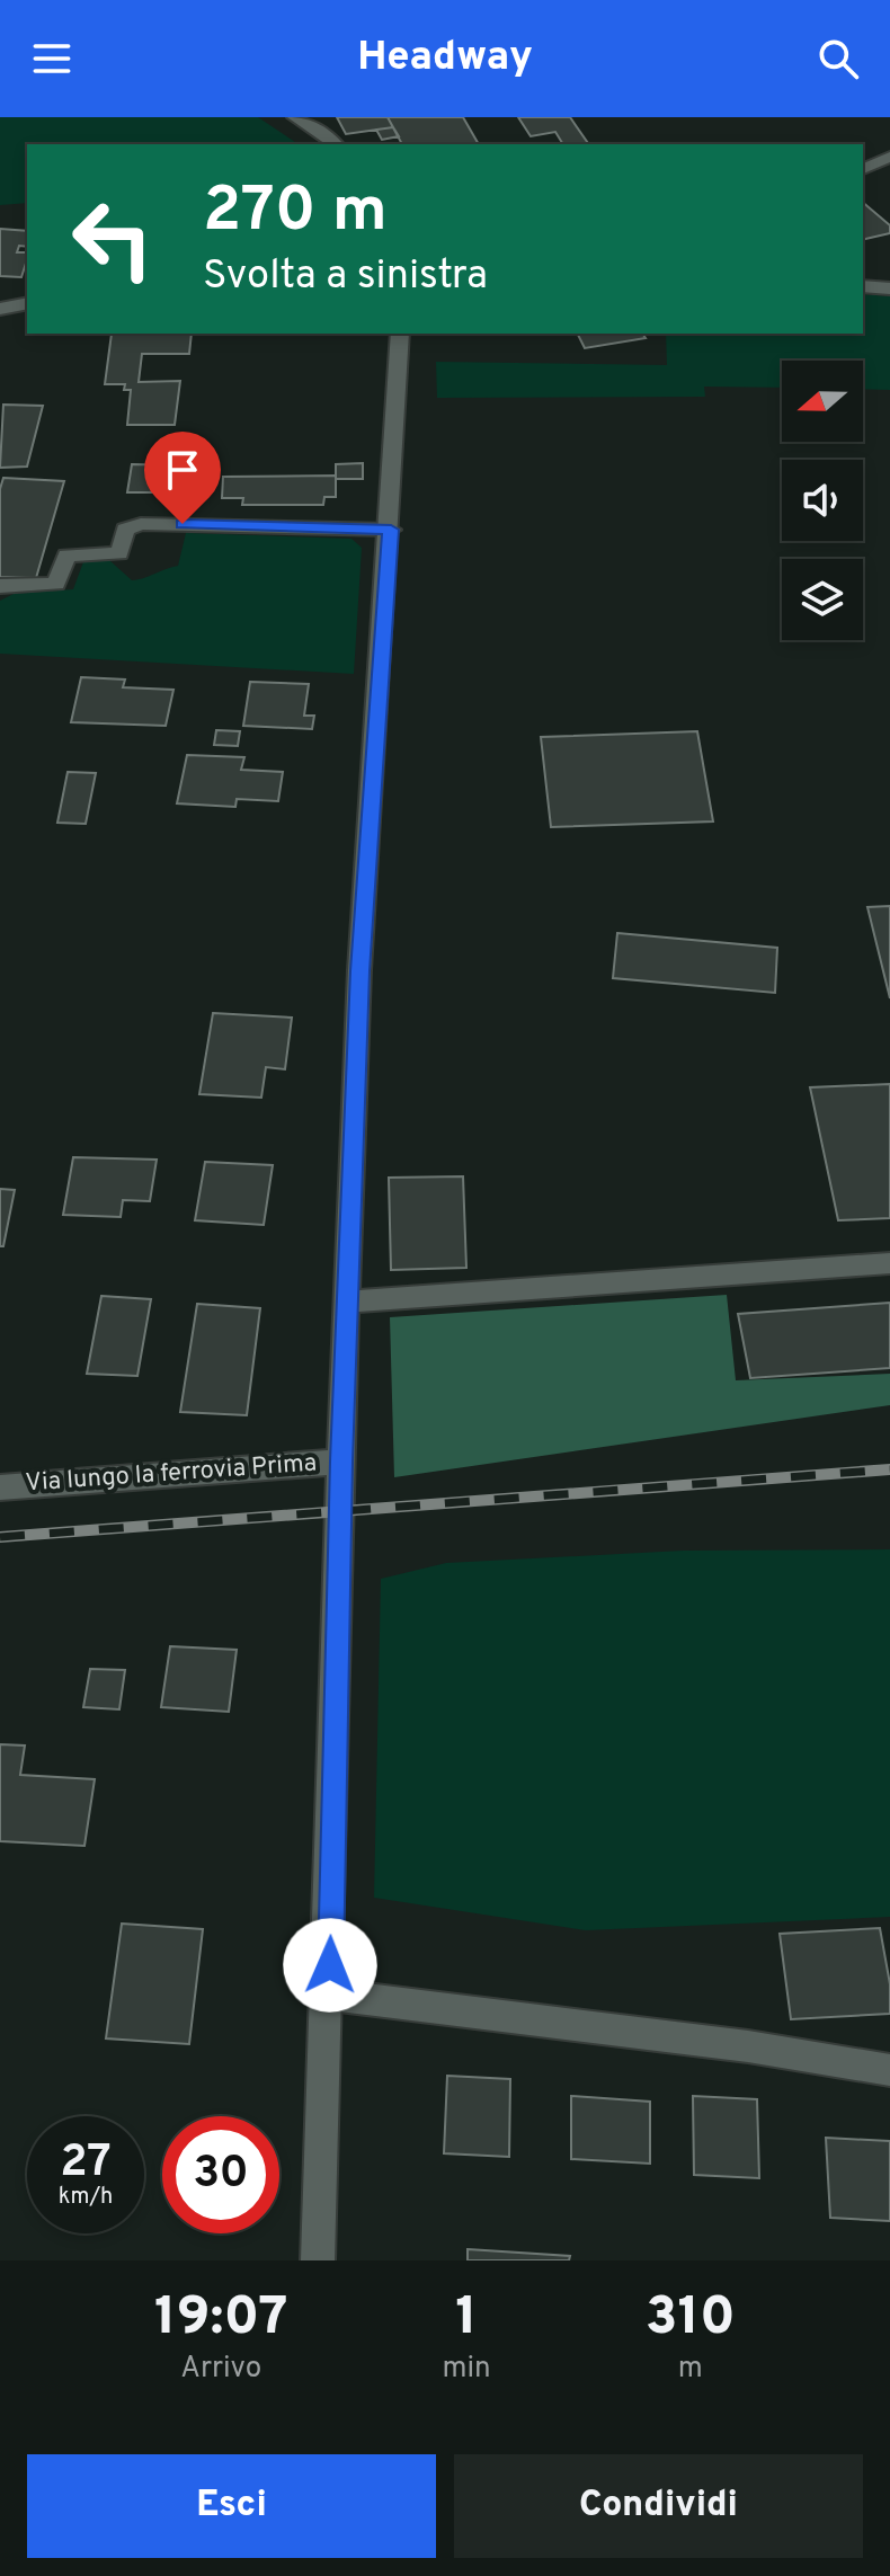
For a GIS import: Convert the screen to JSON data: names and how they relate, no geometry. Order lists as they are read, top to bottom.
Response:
{
  "streets": {
    "street": ["Via lungo la ferrovia Prima"]
  },
  "north": "left",
  "page": {
    "header": "Headway",
    "turn": ["270 m", "Svolta a sinistra"],
    "speed": "27 km/h",
    "limit": "30",
    "eta": [
      "19:07",
      "Arrivo",
      "1",
      "min",
      "310",
      "m"
    ],
    "buttons": ["Esci", "Condividi"]
  }
}
